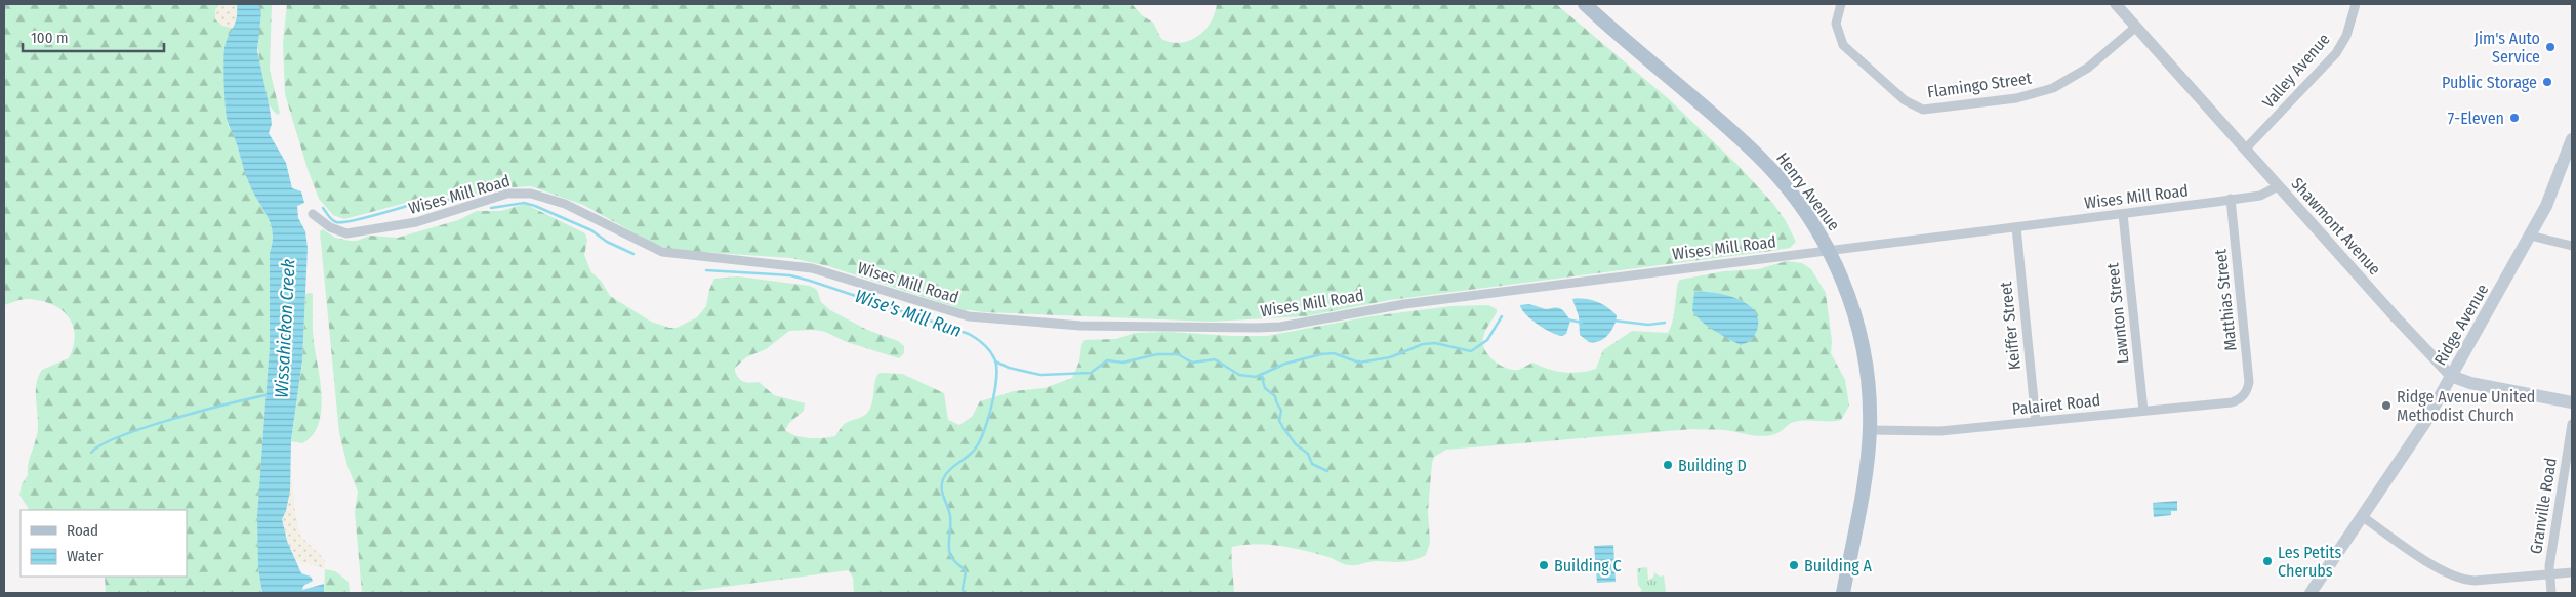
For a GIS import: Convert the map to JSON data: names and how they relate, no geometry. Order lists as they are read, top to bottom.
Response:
{
  "streets": {
    "main road": ["Henry Avenue", "Shawmont Avenue", "Ridge Avenue"],
    "street": [
      "Valley Avenue",
      "Flamingo Street",
      "Wises Mill Road",
      "Matthias Street",
      "Lawnton Street",
      "Keiffer Street",
      "Palairet Road",
      "Granville Road"
    ]
  },
  "crossings": [
    ["Valley Avenue", "Shawmont Avenue"],
    ["Flamingo Street", "Shawmont Avenue"],
    ["Henry Avenue", "Wises Mill Road"],
    ["Henry Avenue", "Palairet Road"],
    ["Wises Mill Road", "Shawmont Avenue"],
    ["Wises Mill Road", "Matthias Street"],
    ["Wises Mill Road", "Lawnton Street"],
    ["Wises Mill Road", "Keiffer Street"],
    ["Shawmont Avenue", "Ridge Avenue"],
    ["Matthias Street", "Palairet Road"],
    ["Lawnton Street", "Palairet Road"],
    ["Keiffer Street", "Palairet Road"]
  ],
  "water": ["Wise's Mill Run", "Wissahickon Creek"],
  "places": [
    "Jim's Auto Service",
    "Public Storage",
    "7-Eleven",
    "Ridge Avenue United Methodist Church",
    "Building D",
    "Les Petits Cherubs",
    "Building C",
    "Building A"
  ],
  "legend": ["Road", "Water"],
  "scale_bar": "100 m"
}
